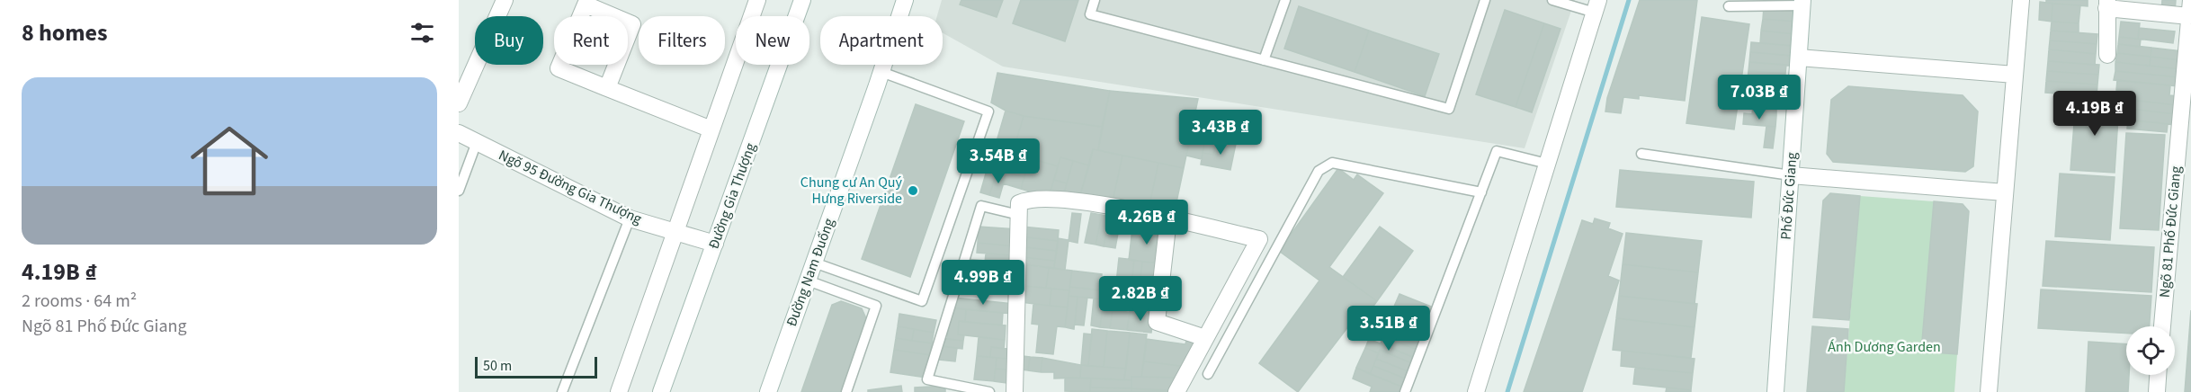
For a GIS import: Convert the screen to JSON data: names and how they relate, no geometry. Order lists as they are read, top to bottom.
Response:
{
  "streets": {
    "street": [
      "Ngõ 95 Đường Gia Thượng",
      "Đường Gia Thượng",
      "Phố Đức Giang",
      "Ngõ 81 Phố Đức Giang",
      "Đường Nam Đuống"
    ]
  },
  "crossings": [
    ["Ngõ 95 Đường Gia Thượng", "Đường Gia Thượng"]
  ],
  "parks": ["Ánh Dương Garden"],
  "places": ["Chung cư An Quý Hưng Riverside"],
  "scale_bar": "50 m",
  "page": {
    "heading": "8 homes",
    "chip": [
      "Buy",
      "Rent",
      "Filters",
      "New",
      "Apartment"
    ],
    "list": [
      {
        "name": "4.19B ₫",
        "note": "2 rooms · 64 m² · Ngõ 81 Phố Đức Giang"
      }
    ],
    "price": [
      "7.03B ₫",
      "4.19B ₫",
      "3.43B ₫",
      "3.54B ₫",
      "4.26B ₫",
      "4.99B ₫",
      "2.82B ₫",
      "3.51B ₫"
    ],
    "scale": "50 m"
  }
}
